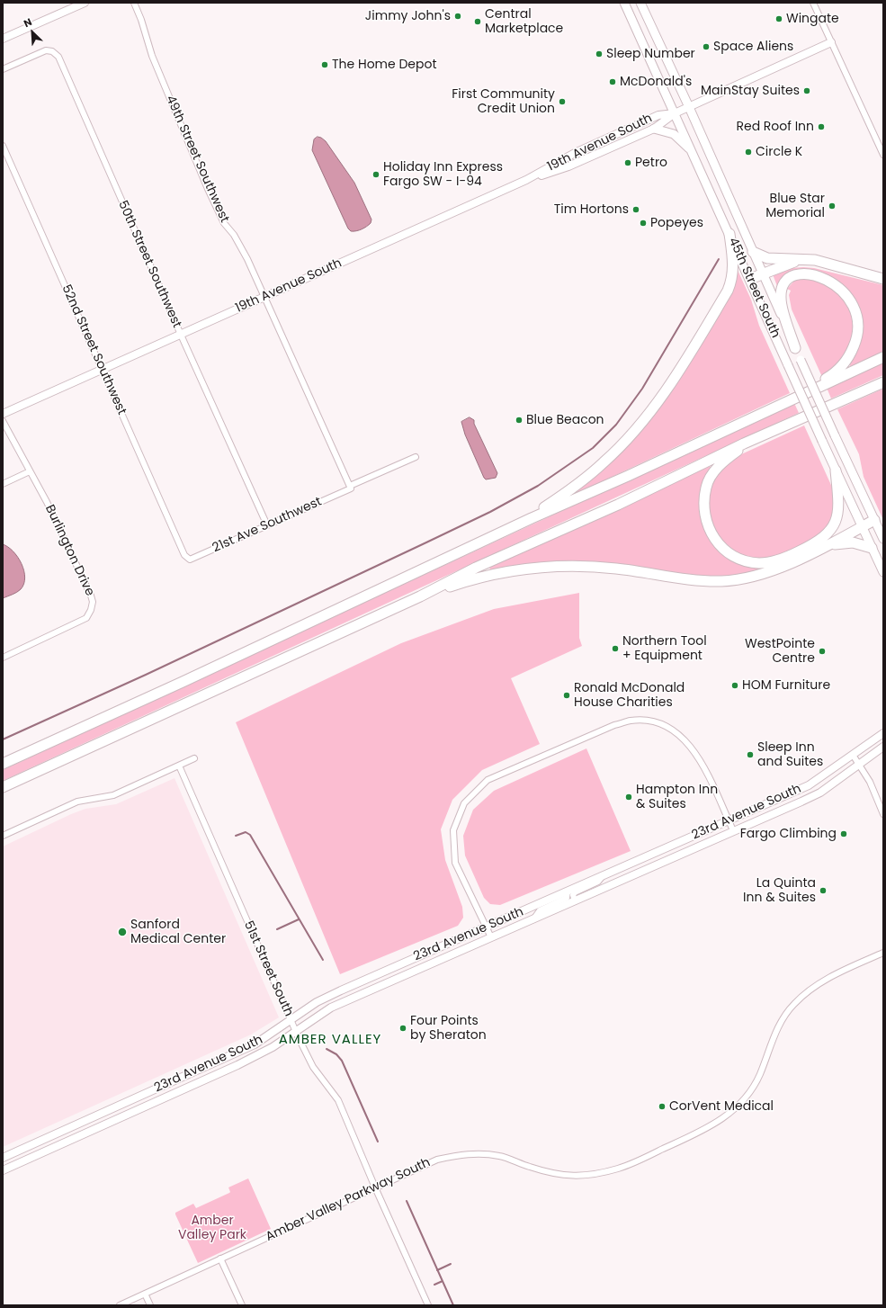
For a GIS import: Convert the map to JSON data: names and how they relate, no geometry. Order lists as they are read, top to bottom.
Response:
{
  "streets": {
    "main road": ["45th Street South"],
    "street": [
      "19th Avenue South",
      "49th Street Southwest",
      "50th Street Southwest",
      "52nd Street Southwest",
      "21st Ave Southwest",
      "Burlington Drive",
      "23rd Avenue South",
      "51st Street South",
      "Amber Valley Parkway South"
    ]
  },
  "crossings": [
    ["19th Avenue South", "49th Street Southwest"],
    ["19th Avenue South", "50th Street Southwest"],
    ["19th Avenue South", "45th Street South"],
    ["19th Avenue South", "52nd Street Southwest"],
    ["49th Street Southwest", "21st Ave Southwest"],
    ["50th Street Southwest", "21st Ave Southwest"],
    ["52nd Street Southwest", "21st Ave Southwest"],
    ["23rd Avenue South", "51st Street South"],
    ["51st Street South", "Amber Valley Parkway South"]
  ],
  "districts": ["AMBER VALLEY"],
  "parks": ["Amber Valley Park"],
  "places": [
    "Jimmy John's",
    "Wingate",
    "Central Marketplace",
    "Space Aliens",
    "Sleep Number",
    "The Home Depot",
    "McDonald's",
    "MainStay Suites",
    "First Community Credit Union",
    "Red Roof Inn",
    "Circle K",
    "Petro",
    "Holiday Inn Express Fargo SW - I-94",
    "Blue Star Memorial",
    "Tim Hortons",
    "Popeyes",
    "Blue Beacon",
    "Northern Tool + Equipment",
    "WestPointe Centre",
    "HOM Furniture",
    "Ronald McDonald House Charities",
    "Sleep Inn and Suites",
    "Hampton Inn & Suites",
    "Fargo Climbing",
    "La Quinta Inn & Suites",
    "Sanford Medical Center",
    "Four Points by Sheraton",
    "CorVent Medical"
  ],
  "north": "top left"
}
